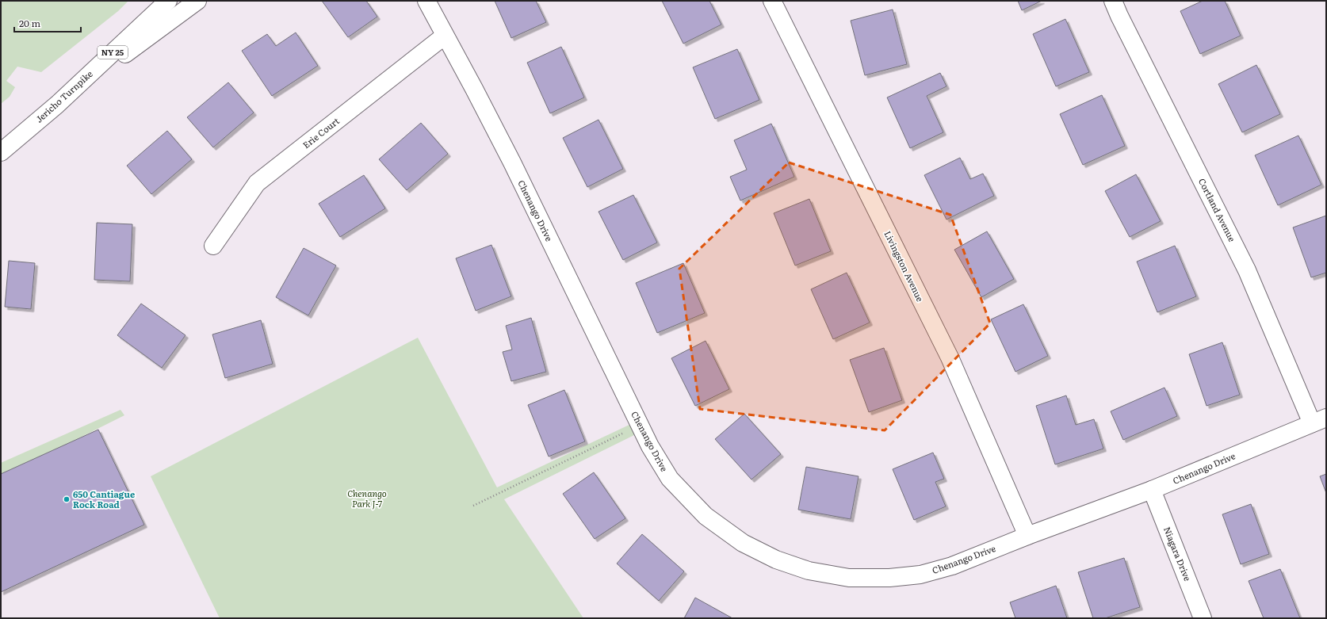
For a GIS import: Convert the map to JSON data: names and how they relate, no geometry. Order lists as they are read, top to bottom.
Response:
{
  "streets": {
    "street": [
      "NY 25",
      "Jericho Turnpike",
      "Erie Court",
      "Cortland Avenue",
      "Chenango Drive",
      "Livingston Avenue",
      "Niagara Drive"
    ]
  },
  "crossings": [
    ["Erie Court", "Chenango Drive"],
    ["Cortland Avenue", "Chenango Drive"],
    ["Chenango Drive", "Livingston Avenue"],
    ["Chenango Drive", "Niagara Drive"]
  ],
  "parks": ["Chenango Park J-7"],
  "places": ["650 Cantiague Rock Road"],
  "scale_bar": "20 m"
}
